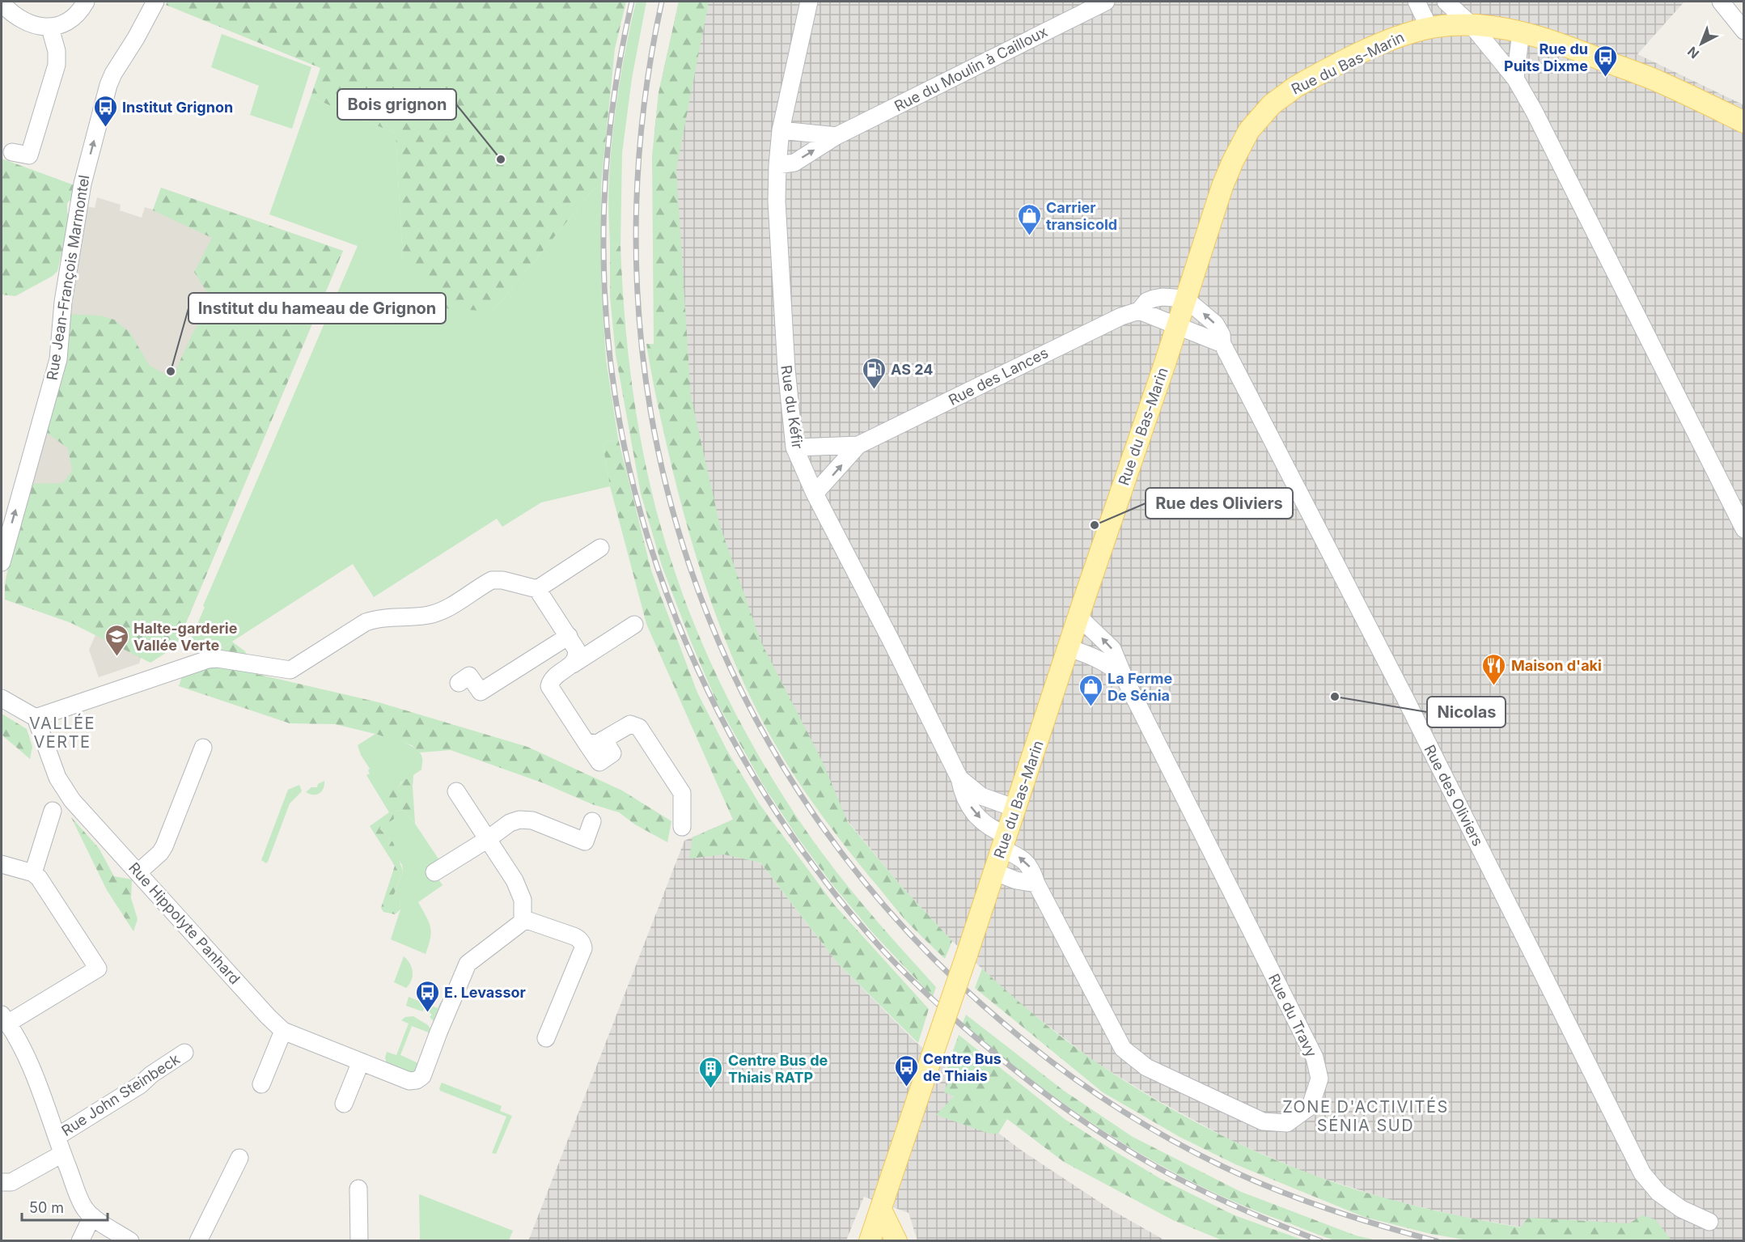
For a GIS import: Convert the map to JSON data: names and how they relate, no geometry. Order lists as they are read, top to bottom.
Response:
{
  "streets": {
    "main road": ["Rue du Bas-Marin"],
    "street": [
      "Rue du Moulin à Cailloux",
      "Rue Jean-François Marmontel",
      "Rue des Lances",
      "Rue du Kéfir",
      "Rue des Oliviers",
      "Rue Hippolyte Panhard",
      "Rue du Travy",
      "Rue John Steinbeck"
    ]
  },
  "crossings": [
    ["Rue du Bas-Marin", "Rue des Lances"],
    ["Rue du Bas-Marin", "Rue du Kéfir"],
    ["Rue du Bas-Marin", "Rue des Oliviers"],
    ["Rue du Bas-Marin", "Rue du Travy"],
    ["Rue du Moulin à Cailloux", "Rue du Kéfir"],
    ["Rue des Lances", "Rue du Kéfir"],
    ["Rue des Lances", "Rue des Oliviers"],
    ["Rue du Kéfir", "Rue du Travy"]
  ],
  "one_way": ["Rue Jean-François Marmontel"],
  "districts": ["VALLÉE VERTE", "ZONE D'ACTIVITÉS SÉNIA SUD"],
  "places": {
    "bus stop": [
      "Rue du Puits Dixme",
      "Institut Grignon",
      "E. Levassor",
      "Centre Bus de Thiais"
    ],
    "other": [
      "Bois grignon",
      "Institut du hameau de Grignon",
      "Rue des Oliviers",
      "Nicolas"
    ],
    "shop": ["Carrier transicold", "La Ferme De Sénia"],
    "fuel station": ["AS 24"],
    "school or university": ["Halte-garderie Vallée Verte"],
    "restaurant": ["Maison d'aki"],
    "building": ["Centre Bus de Thiais RATP"]
  },
  "scale_bar": "50 m",
  "north": "bottom left"
}
